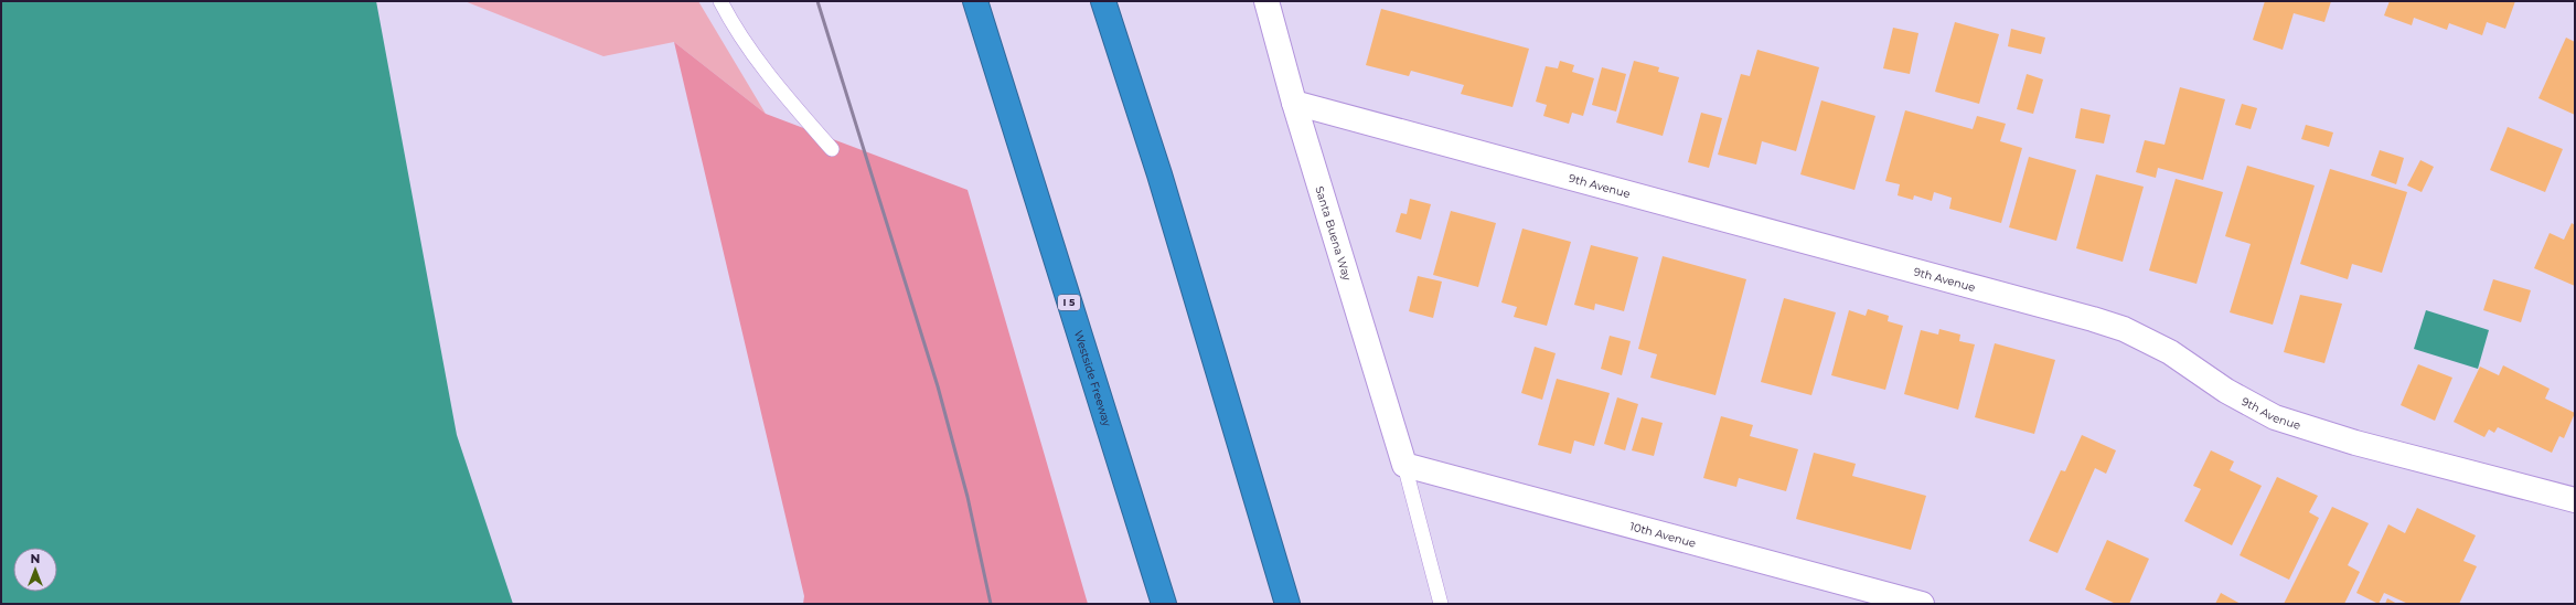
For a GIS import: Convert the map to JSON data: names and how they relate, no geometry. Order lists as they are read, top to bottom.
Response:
{
  "streets": {
    "highway": ["I 5", "Westside Freeway"],
    "street": ["9th Avenue", "Santa Buena Way", "10th Avenue"]
  },
  "crossings": [
    ["9th Avenue", "Santa Buena Way"],
    ["Santa Buena Way", "10th Avenue"]
  ],
  "north": "top"
}
